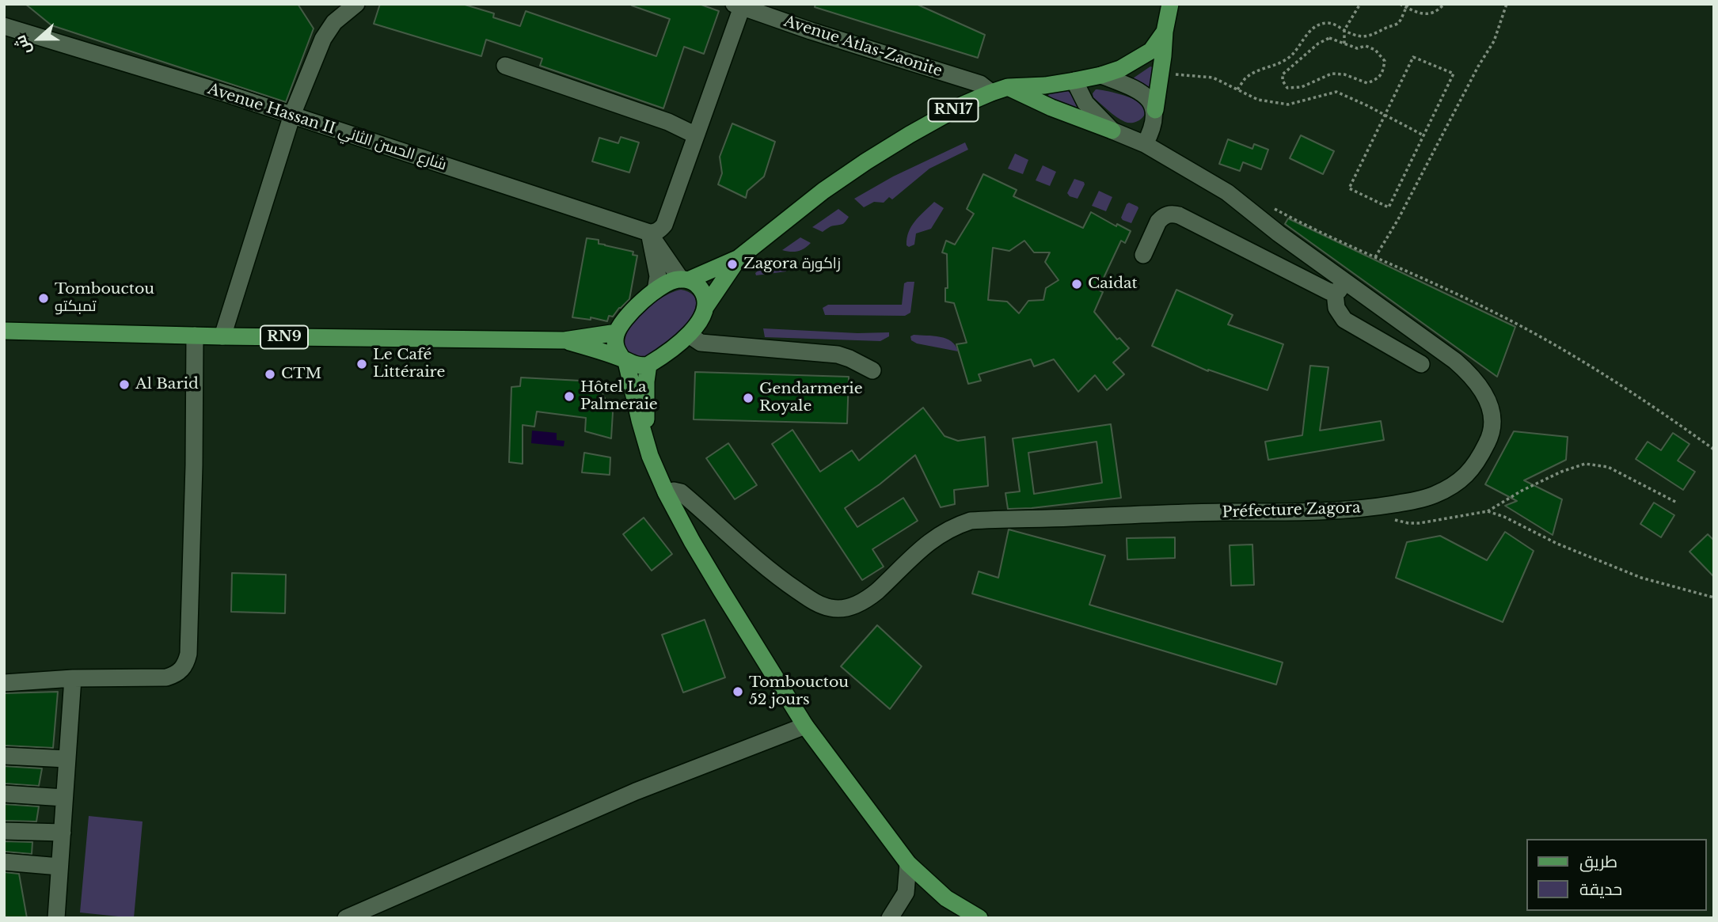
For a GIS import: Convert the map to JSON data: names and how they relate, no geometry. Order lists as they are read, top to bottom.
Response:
{
  "streets": {
    "main road": ["RN17", "RN9"],
    "street": ["Avenue Atlas-Zaonite", "Avenue Hassan II شارع الحسن الثاني", "Préfecture Zagora"]
  },
  "crossings": [
    ["Avenue Atlas-Zaonite", "RN17"],
    ["RN17", "RN9"]
  ],
  "places": [
    "Zagora زاكورة",
    "Caidat",
    "Tombouctou تمبكتو",
    "Le Café Littéraire",
    "CTM",
    "Al Barid",
    "Hôtel La Palmeraie",
    "Gendarmerie Royale",
    "Tombouctou 52 jours"
  ],
  "legend": ["طريق", "حديقة"],
  "north": "left"
}
